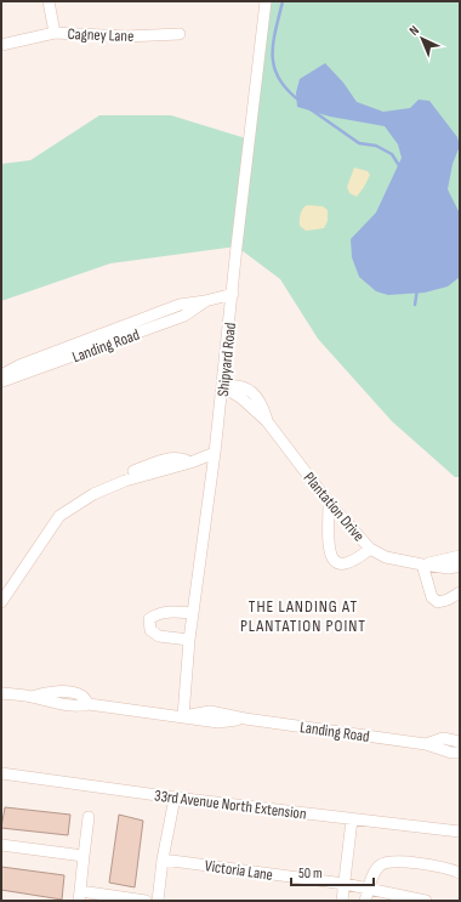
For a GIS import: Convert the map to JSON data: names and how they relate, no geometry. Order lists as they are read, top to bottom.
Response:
{
  "streets": {
    "street": [
      "Cagney Lane",
      "Landing Road",
      "Shipyard Road",
      "Plantation Drive",
      "33rd Avenue North Extension",
      "Victoria Lane"
    ]
  },
  "crossings": [
    ["Landing Road", "Shipyard Road"],
    ["Shipyard Road", "Plantation Drive"]
  ],
  "districts": ["THE LANDING AT PLANTATION POINT"],
  "scale_bar": "50 m",
  "north": "top left"
}
